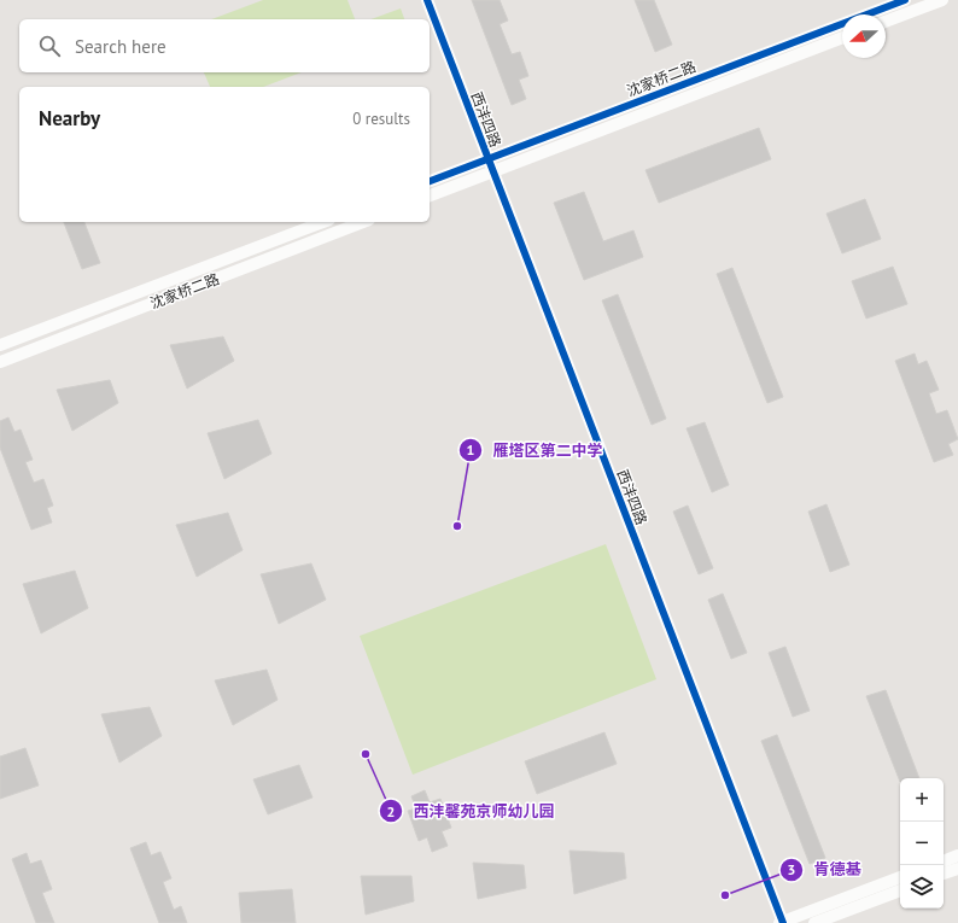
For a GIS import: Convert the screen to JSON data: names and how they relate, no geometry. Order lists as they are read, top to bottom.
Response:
{
  "streets": {
    "street": ["沈家桥二路", "西沣四路"]
  },
  "crossings": [
    ["沈家桥二路", "西沣四路"]
  ],
  "places": ["雁塔区第二中学", "西沣馨苑京师幼儿园", "肯德基"],
  "north": "left",
  "page": {
    "search": "Search here",
    "heading": ["Nearby", "0 results"],
    "map_buttons": ["+", "−"]
  }
}
